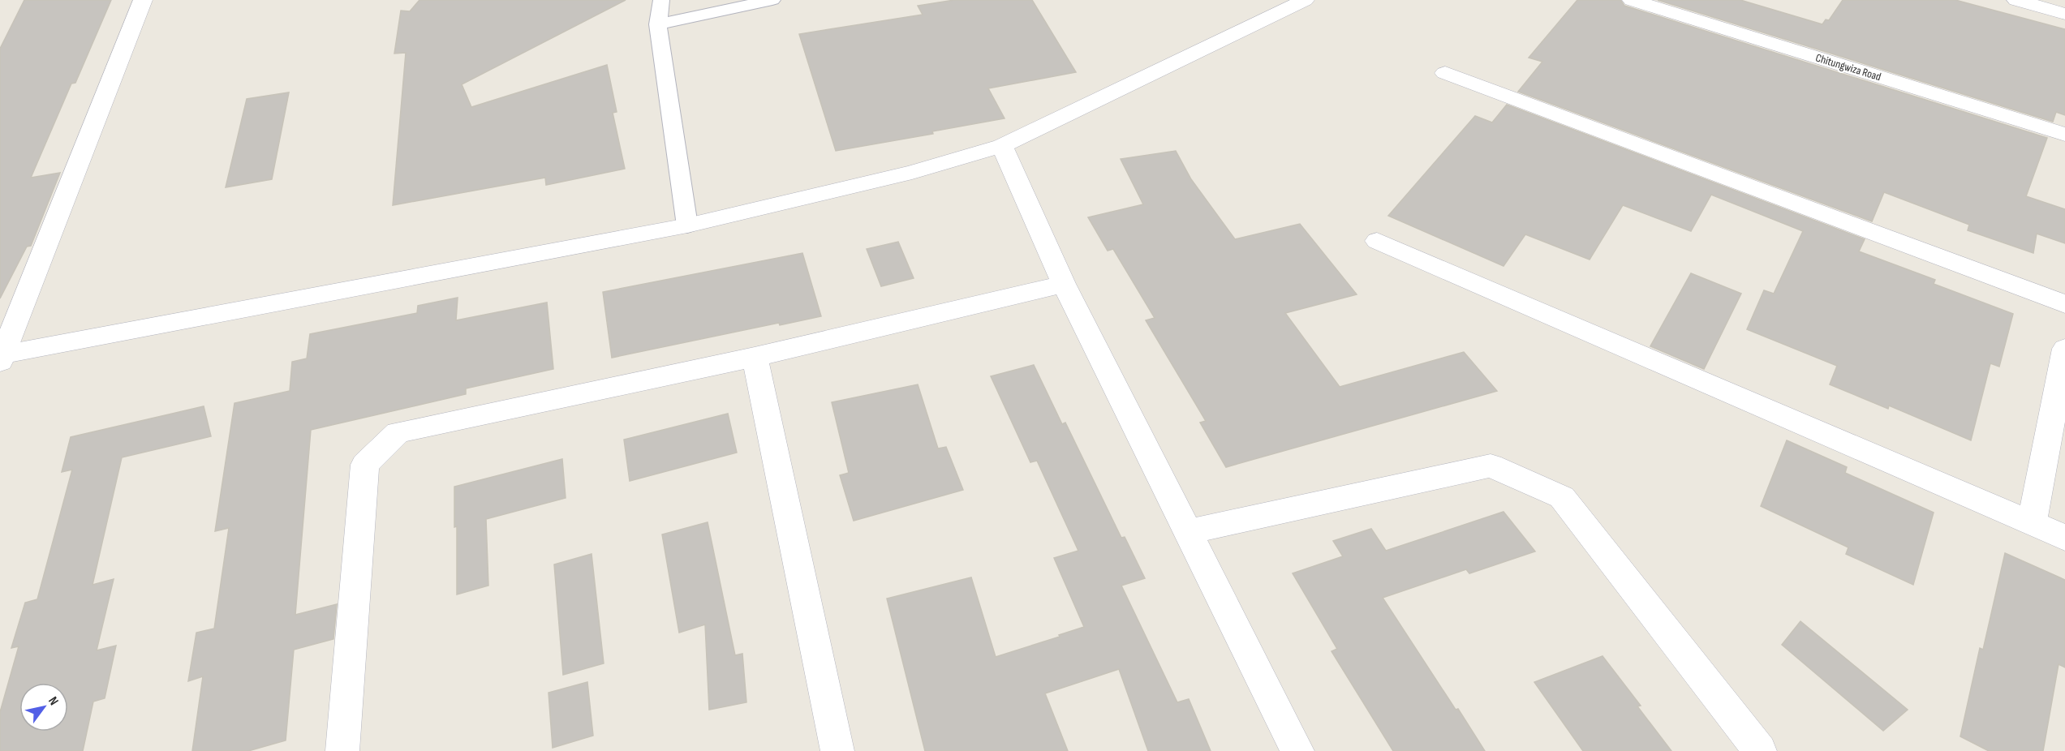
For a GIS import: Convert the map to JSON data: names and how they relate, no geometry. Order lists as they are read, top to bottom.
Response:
{
  "streets": {
    "street": ["Chitungwiza Road"]
  },
  "north": "top right"
}
